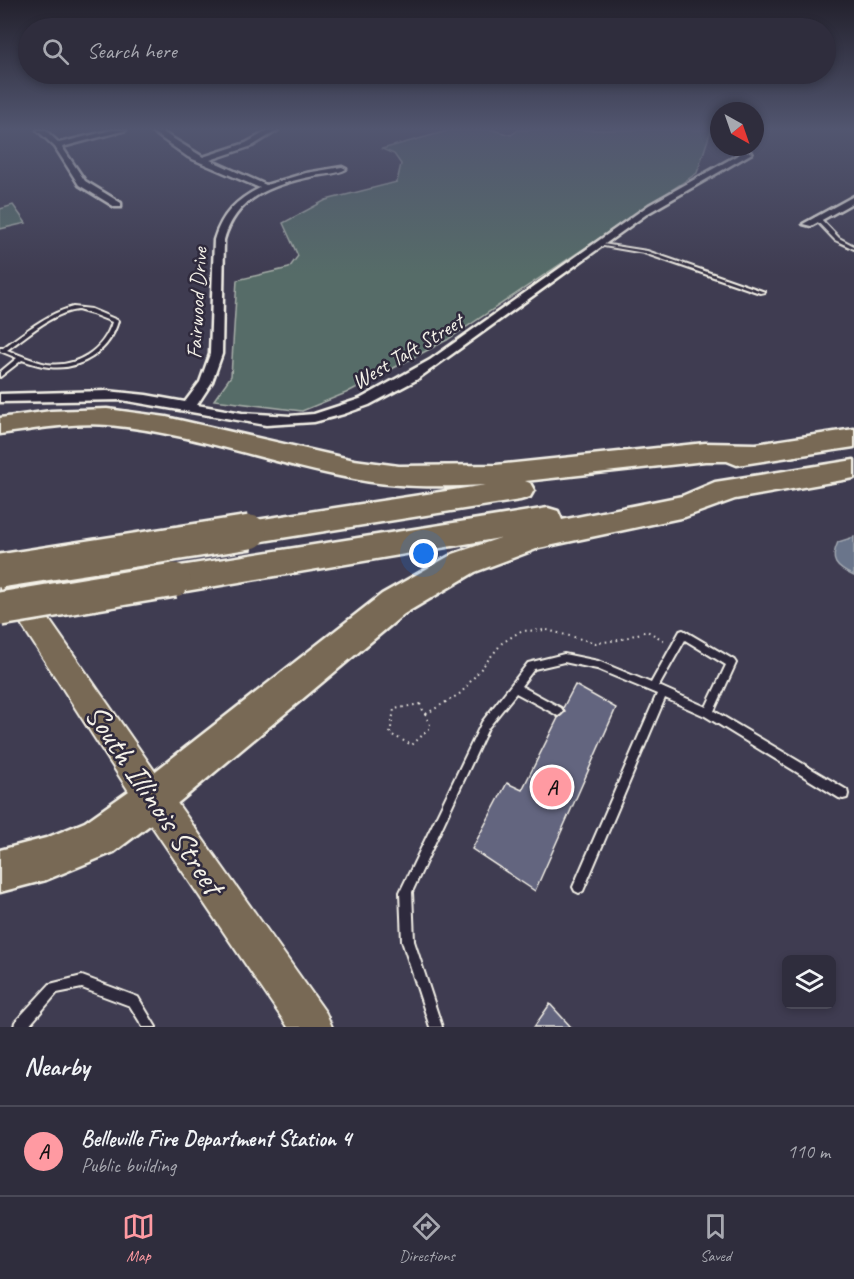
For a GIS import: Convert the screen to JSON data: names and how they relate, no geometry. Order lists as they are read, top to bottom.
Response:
{
  "streets": {
    "main road": ["South Illinois Street"],
    "street": ["Fairwood Drive", "West Taft Street"]
  },
  "crossings": [
    ["Fairwood Drive", "West Taft Street"]
  ],
  "north": "bottom right",
  "page": {
    "search": "Search here",
    "pins": "A",
    "heading": "Nearby",
    "list": [
      {
        "mark": "A",
        "name": "Belleville Fire Department Station 4",
        "note": "Public building",
        "value": "110 m"
      }
    ],
    "nav": ["Map", "Directions", "Saved"]
  }
}
